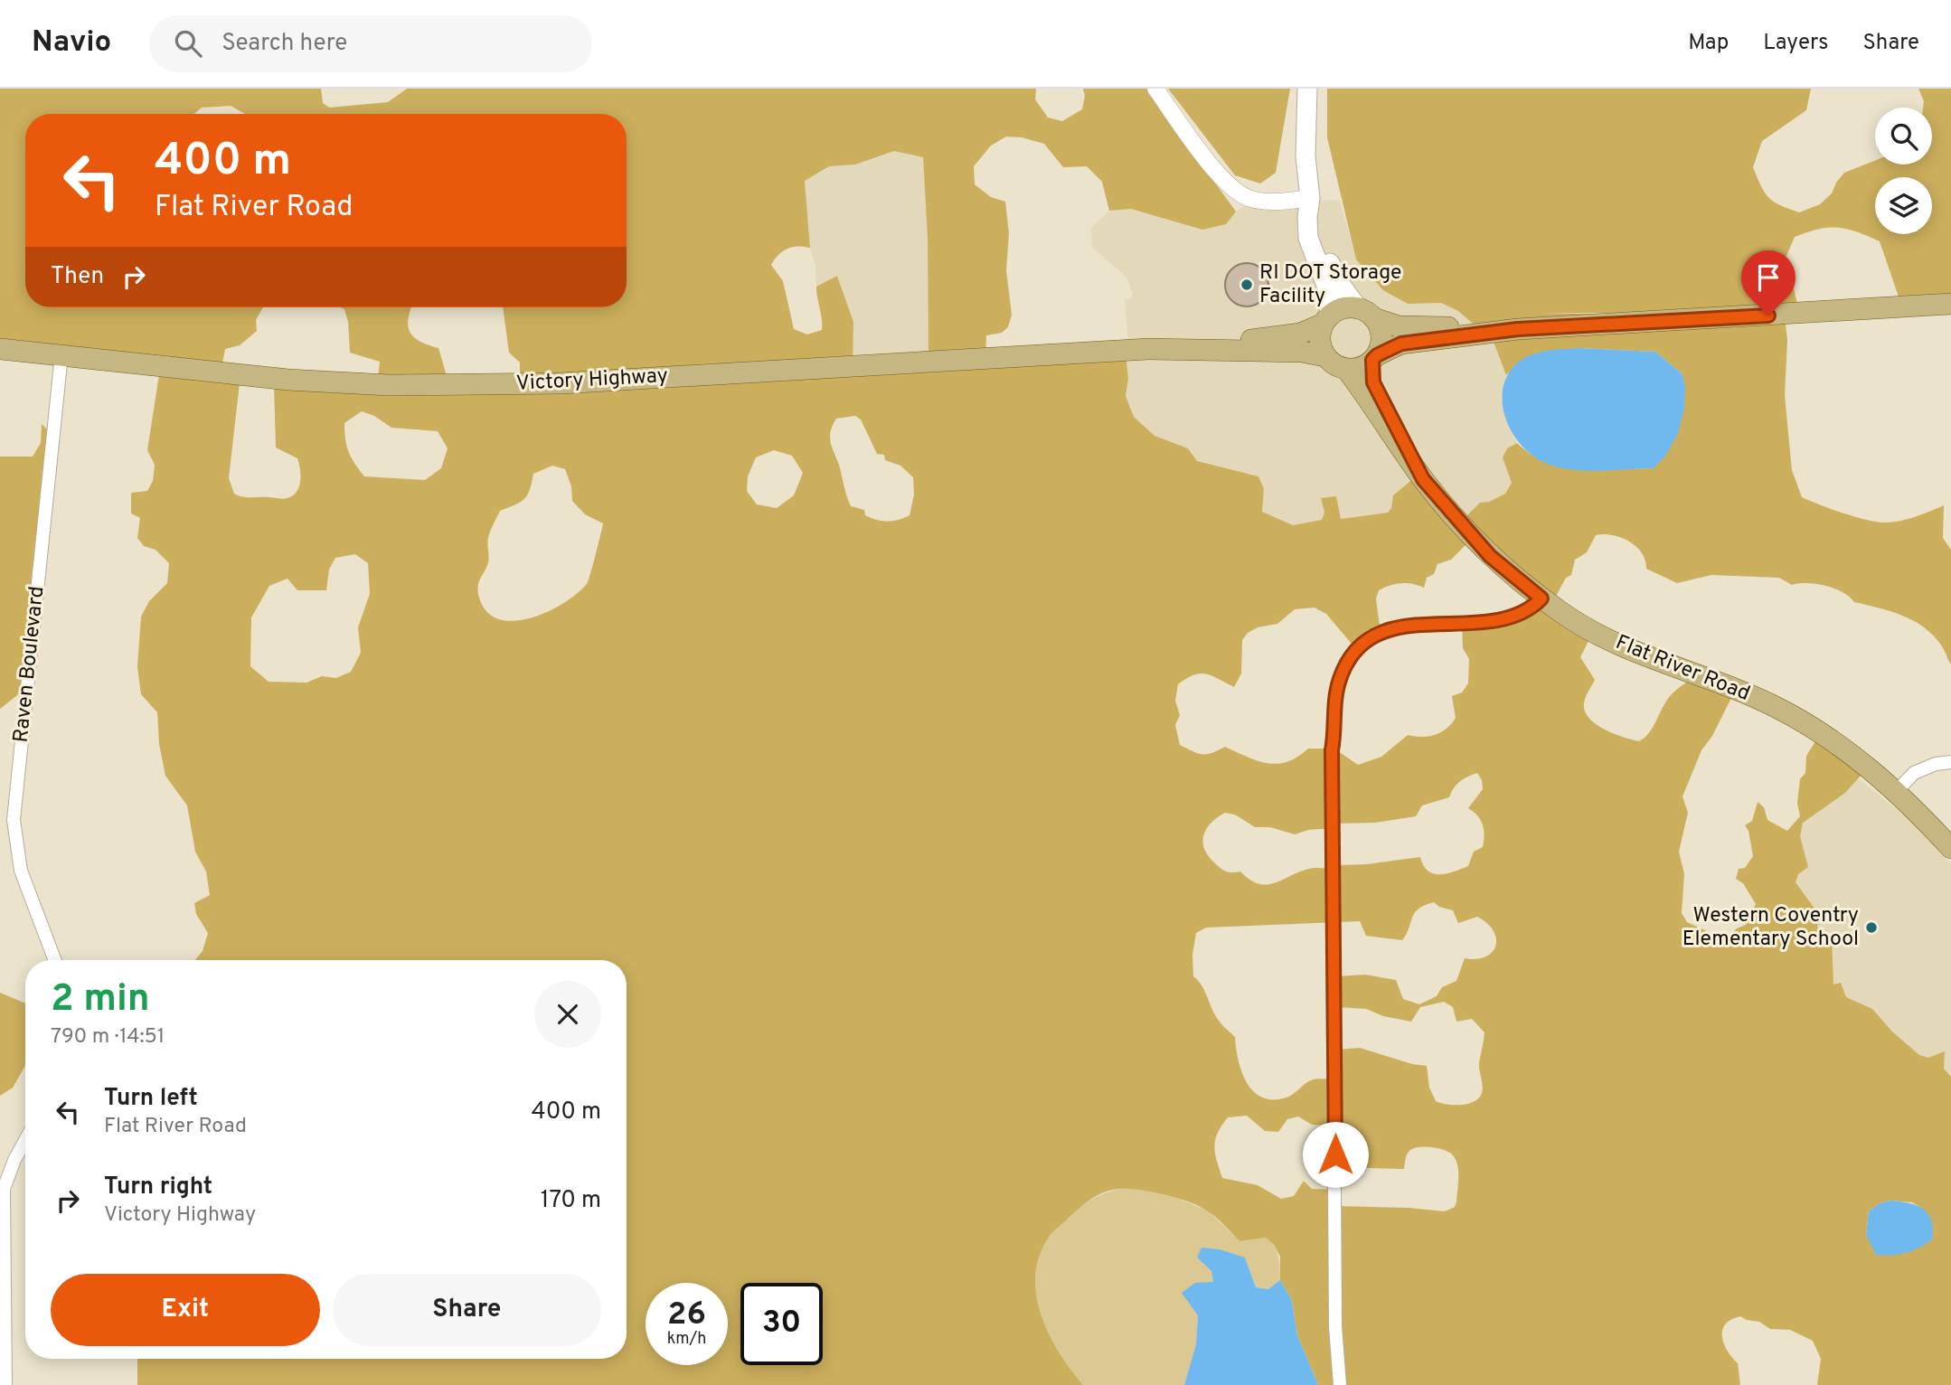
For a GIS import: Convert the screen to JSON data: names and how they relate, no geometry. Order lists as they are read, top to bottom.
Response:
{
  "streets": {
    "main road": ["Victory Highway", "Flat River Road"],
    "street": ["Raven Boulevard"]
  },
  "crossings": [
    ["Victory Highway", "Raven Boulevard"],
    ["Victory Highway", "Flat River Road"]
  ],
  "places": ["RI DOT Storage Facility", "Western Coventry Elementary School"],
  "page": {
    "header": "Navio",
    "search": "Search here",
    "nav": ["Map", "Layers", "Share"],
    "turn": ["400 m", "Flat River Road"],
    "then": "Then",
    "heading": ["2 min", "790 m · 14:51"],
    "list": [
      {
        "name": "Turn left",
        "note": "Flat River Road",
        "value": "400 m"
      },
      {
        "name": "Turn right",
        "note": "Victory Highway",
        "value": "170 m"
      }
    ],
    "buttons": ["Exit", "Share"],
    "speed": "26 km/h",
    "limit": "30"
  }
}
